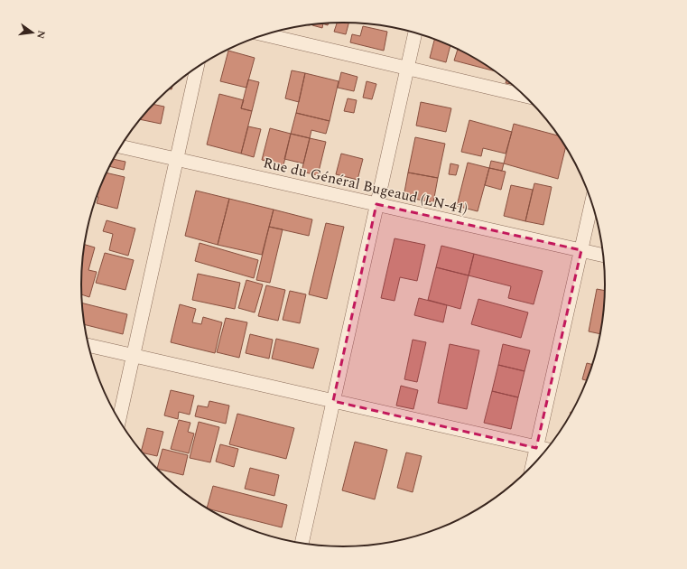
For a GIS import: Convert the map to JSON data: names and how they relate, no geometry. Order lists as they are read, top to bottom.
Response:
{
  "streets": {
    "street": ["Rue du Général Bugeaud (LN-41)"]
  },
  "north": "right"
}
